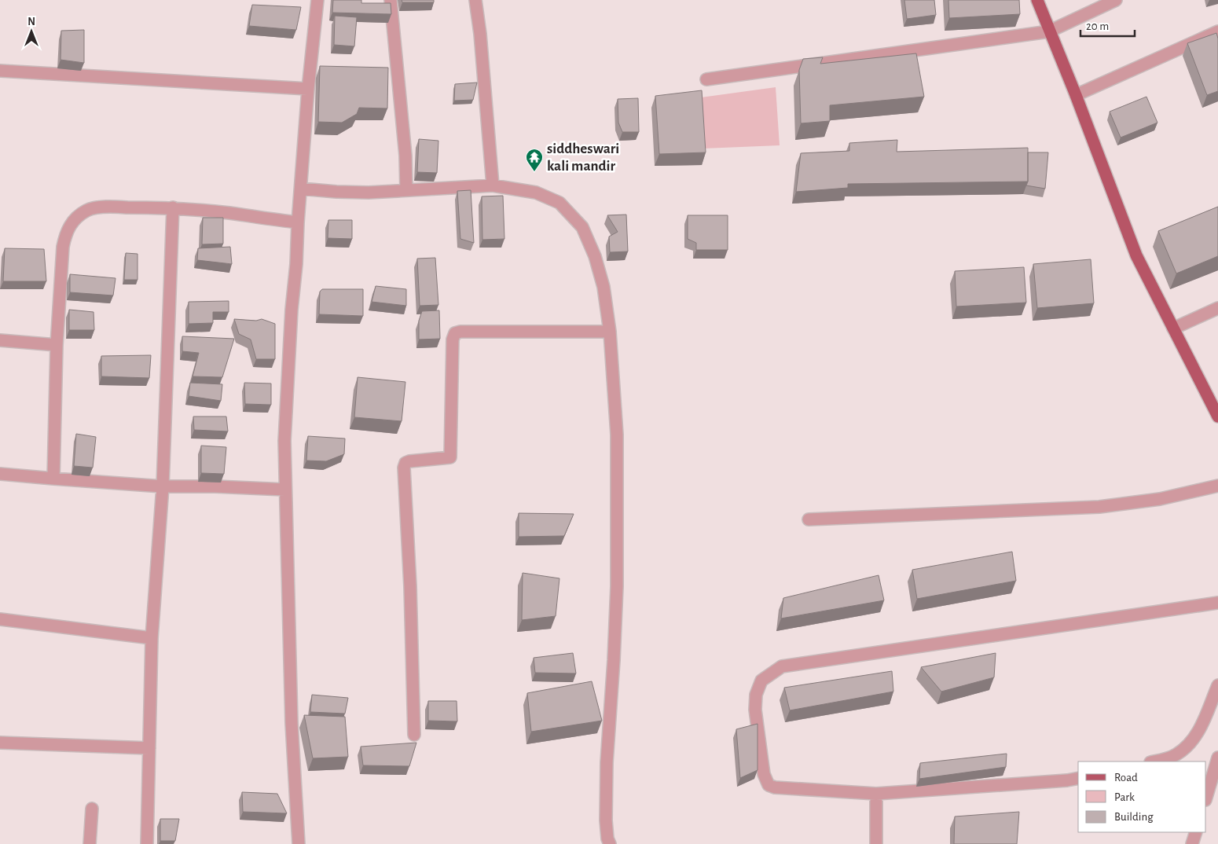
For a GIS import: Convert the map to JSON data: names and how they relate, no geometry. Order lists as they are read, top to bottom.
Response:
{
  "places": {
    "temple": ["siddheswari kali mandir"]
  },
  "legend": ["Road", "Park", "Building"],
  "scale_bar": "20 m",
  "north": "top"
}
